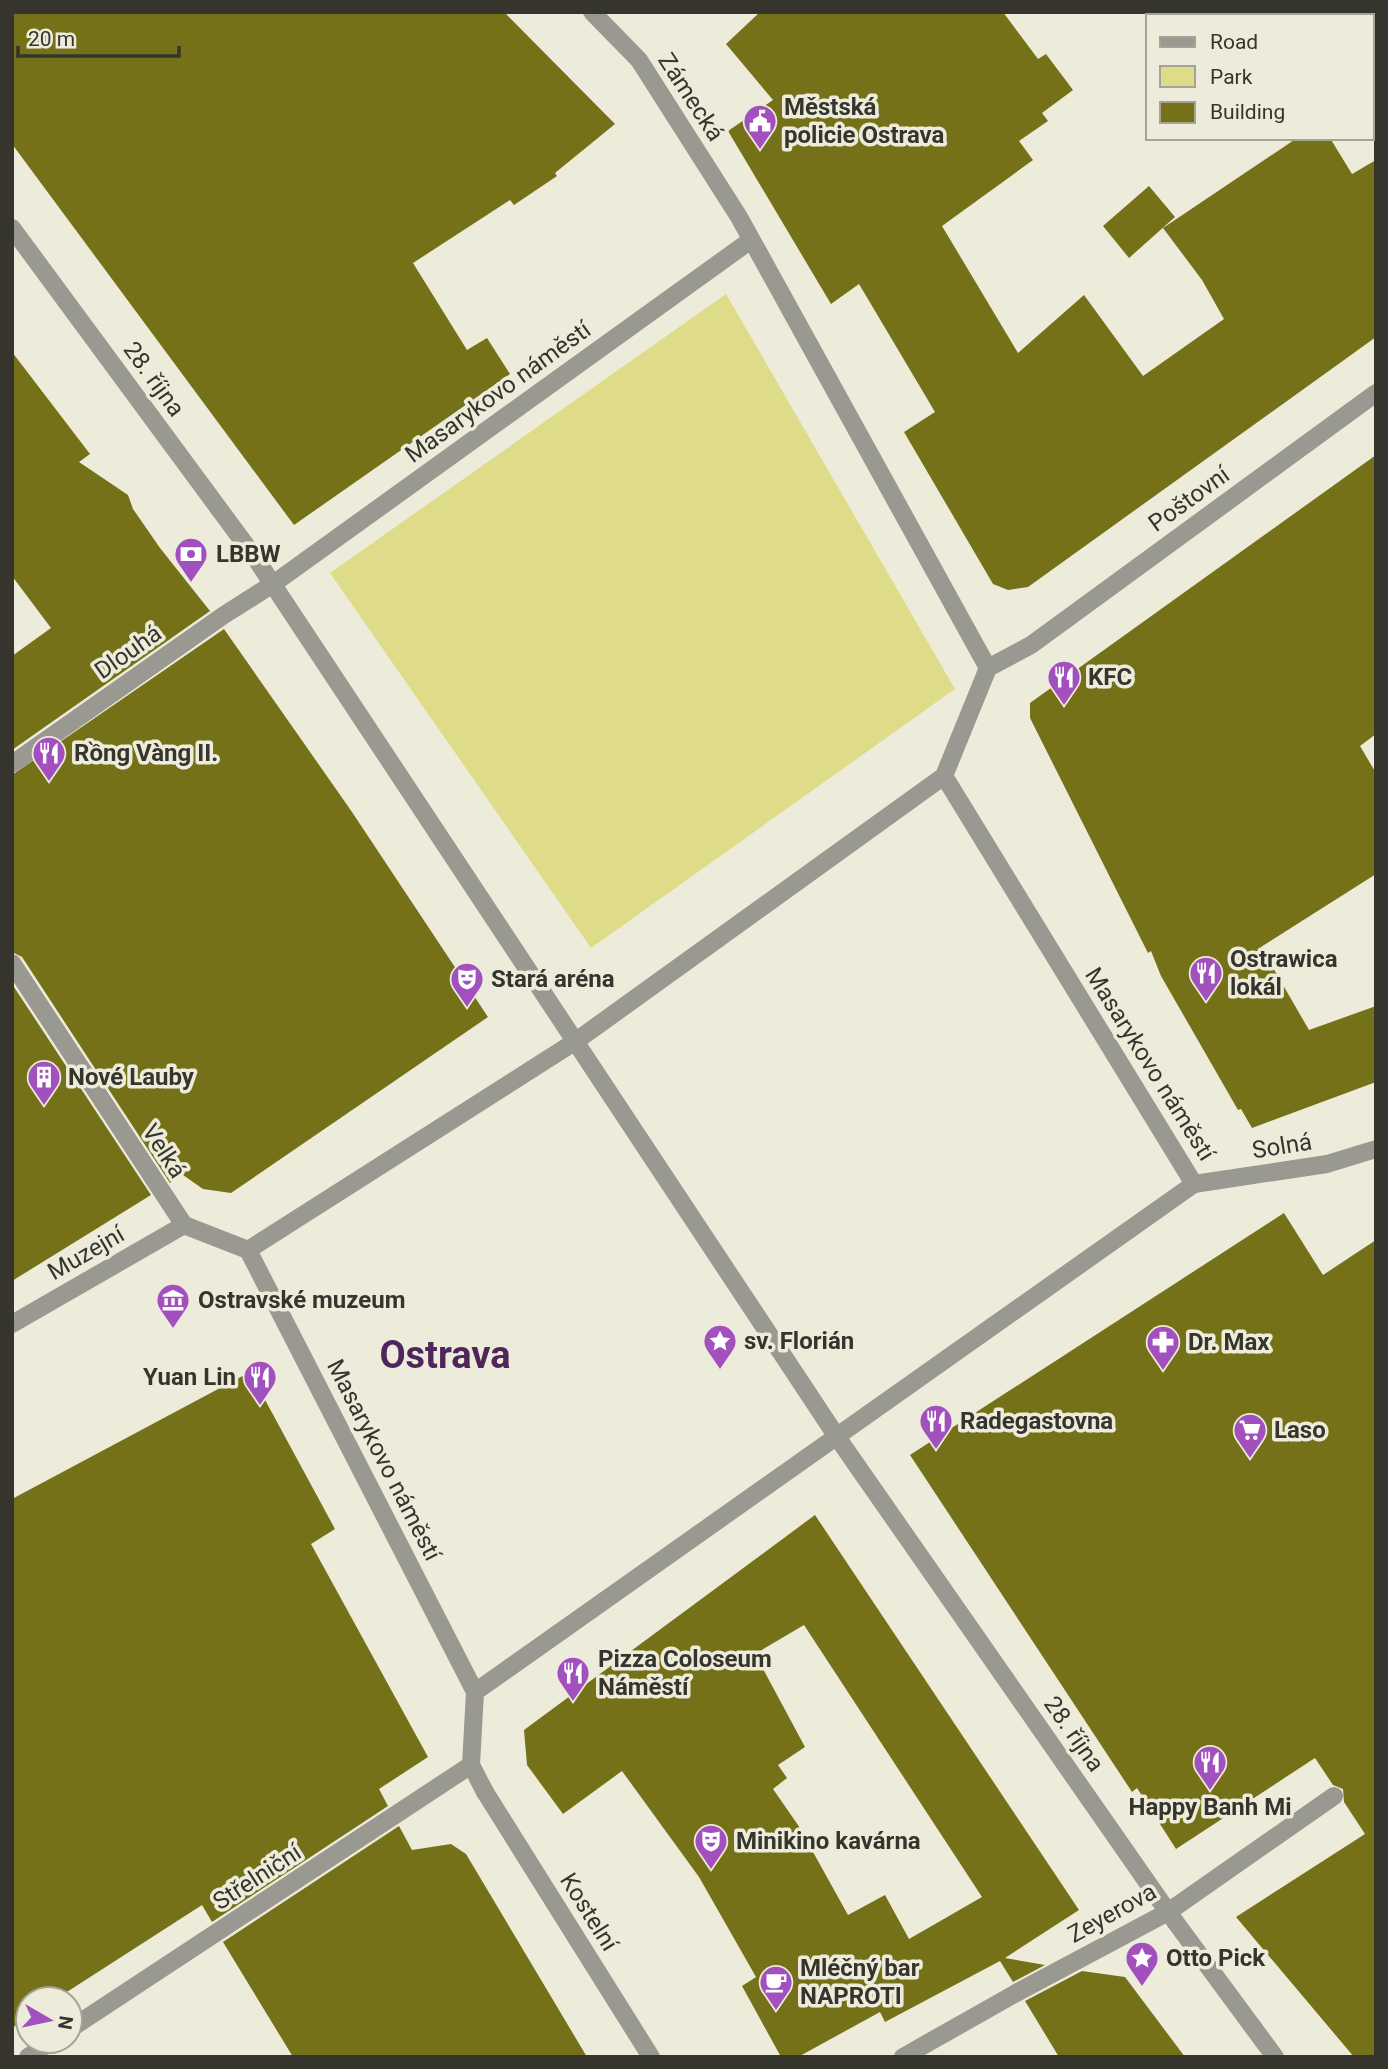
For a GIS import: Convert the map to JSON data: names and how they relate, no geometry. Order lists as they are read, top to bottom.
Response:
{
  "streets": {
    "street": [
      "Zámecká",
      "28. října",
      "Masarykovo náměstí",
      "Poštovní",
      "Dlouhá",
      "Solná",
      "Velká",
      "Muzejní",
      "Střelniční",
      "Kostelní",
      "Zeyerova"
    ]
  },
  "crossings": [
    ["Zámecká", "Masarykovo náměstí"],
    ["28. října", "Masarykovo náměstí"],
    ["28. října", "Dlouhá"],
    ["28. října", "Zeyerova"],
    ["Masarykovo náměstí", "Dlouhá"],
    ["Masarykovo náměstí", "Solná"],
    ["Velká", "Muzejní"],
    ["Střelniční", "Kostelní"]
  ],
  "districts": ["Ostrava"],
  "places": {
    "public building": ["Městská policie Ostrava"],
    "bank": ["LBBW"],
    "restaurant": [
      "KFC",
      "Rồng Vàng II.",
      "Ostrawica lokál",
      "Yuan Lin",
      "Radegastovna",
      "Pizza Coloseum Náměstí",
      "Happy Banh Mi"
    ],
    "theatre": ["Stará aréna", "Minikino kavárna"],
    "building": ["Nové Lauby"],
    "museum": ["Ostravské muzeum"],
    "place": ["sv. Florián", "Otto Pick"],
    "pharmacy": ["Dr. Max"],
    "supermarket": ["Laso"],
    "cafe": ["Mléčný bar NAPROTI"]
  },
  "legend": ["Road", "Park", "Building"],
  "scale_bar": "20 m",
  "north": "right"
}
